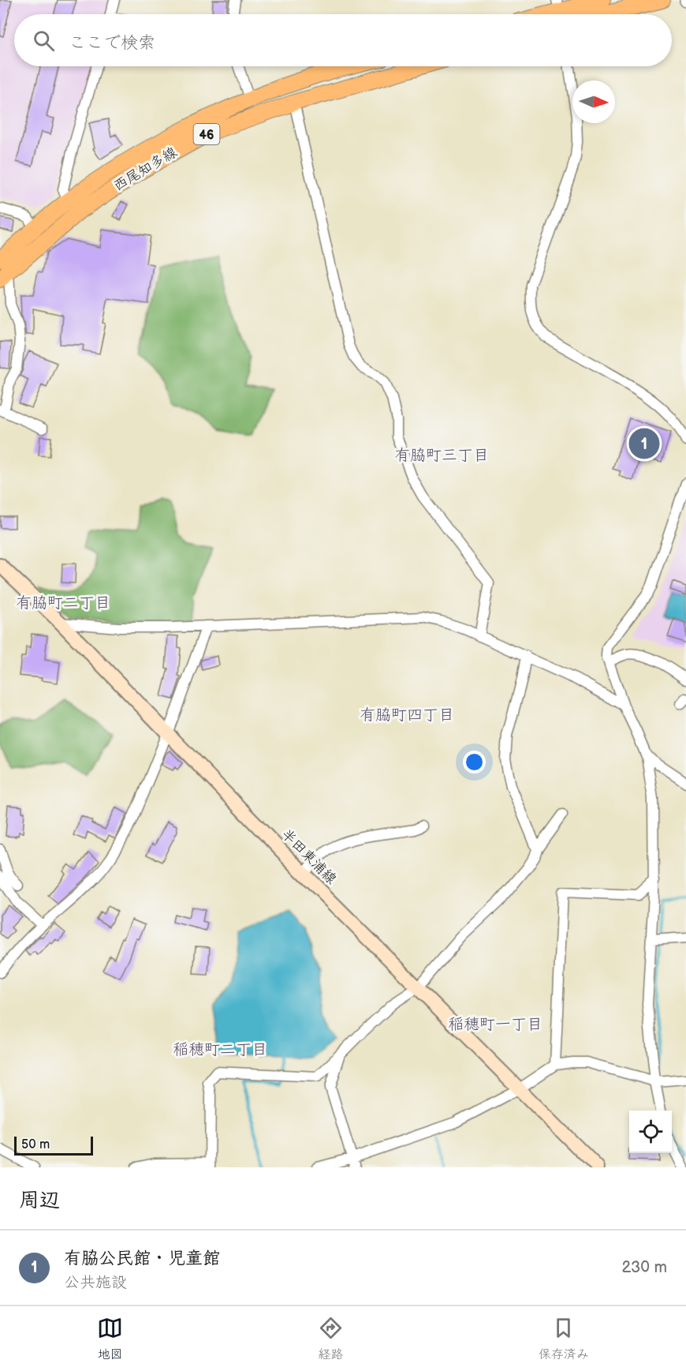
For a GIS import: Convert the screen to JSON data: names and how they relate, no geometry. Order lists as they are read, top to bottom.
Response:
{
  "streets": {
    "main road": ["46", "西尾知多線", "半田東浦線"]
  },
  "districts": [
    "有脇町三丁目",
    "有脇町二丁目",
    "有脇町四丁目",
    "稲穂町一丁目",
    "稲穂町二丁目"
  ],
  "scale_bar": "50 m",
  "north": "right",
  "page": {
    "search": "ここで検索",
    "pins": "1",
    "scale": "50 m",
    "heading": "周辺",
    "list": [
      {
        "mark": "1",
        "name": "有脇公民館・児童館",
        "note": "公共施設",
        "value": "230 m"
      }
    ],
    "nav": ["地図", "経路", "保存済み"]
  }
}
